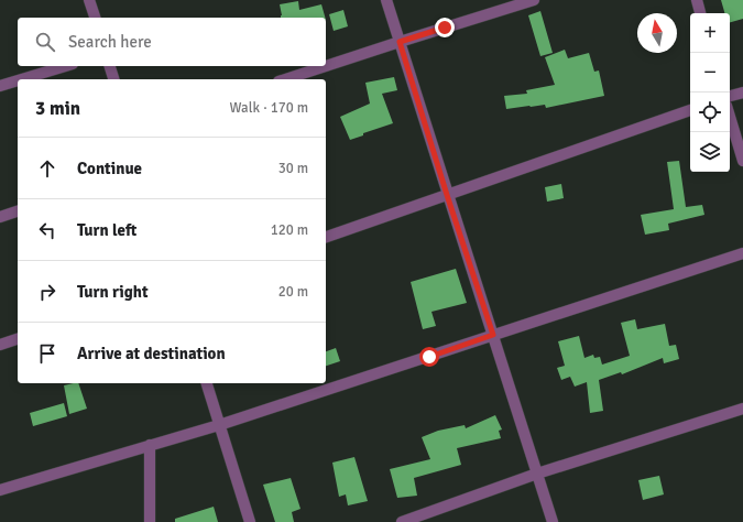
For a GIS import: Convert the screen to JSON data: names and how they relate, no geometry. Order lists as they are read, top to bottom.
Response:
{
  "north": "top",
  "page": {
    "map_buttons": ["+", "−"],
    "search": "Search here",
    "heading": ["3 min", "Walk · 170 m"],
    "list": [
      ["Continue", "30 m"],
      ["Turn left", "120 m"],
      ["Turn right", "20 m"],
      "Arrive at destination"
    ]
  }
}
